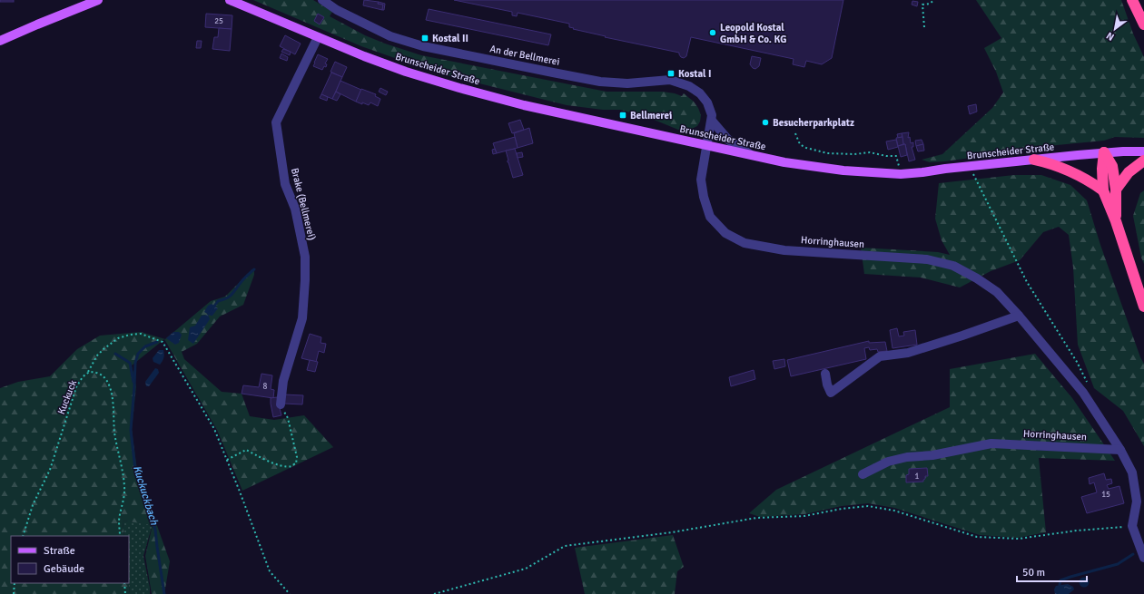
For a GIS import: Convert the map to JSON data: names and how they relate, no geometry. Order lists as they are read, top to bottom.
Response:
{
  "streets": {
    "main road": ["Brunscheider Straße"],
    "street": ["An der Bellmerei", "Brake (Bellmerei)", "Horringhausen"],
    "path": ["Kuckuck"]
  },
  "crossings": [
    ["An der Bellmerei", "Brunscheider Straße"],
    ["An der Bellmerei", "Horringhausen"],
    ["Brunscheider Straße", "Brake (Bellmerei)"],
    ["Brunscheider Straße", "Horringhausen"]
  ],
  "water": ["Kuckuckbach"],
  "places": {
    "other": ["Leopold Kostal GmbH & Co. KG", "Besucherparkplatz"],
    "transit": ["Kostal II", "Kostal I", "Bellmerei"]
  },
  "house_numbers": [
    "25",
    "8",
    "1",
    "15"
  ],
  "legend": ["Straße", "Gebäude"],
  "scale_bar": "50 m",
  "north": "bottom left"
}
